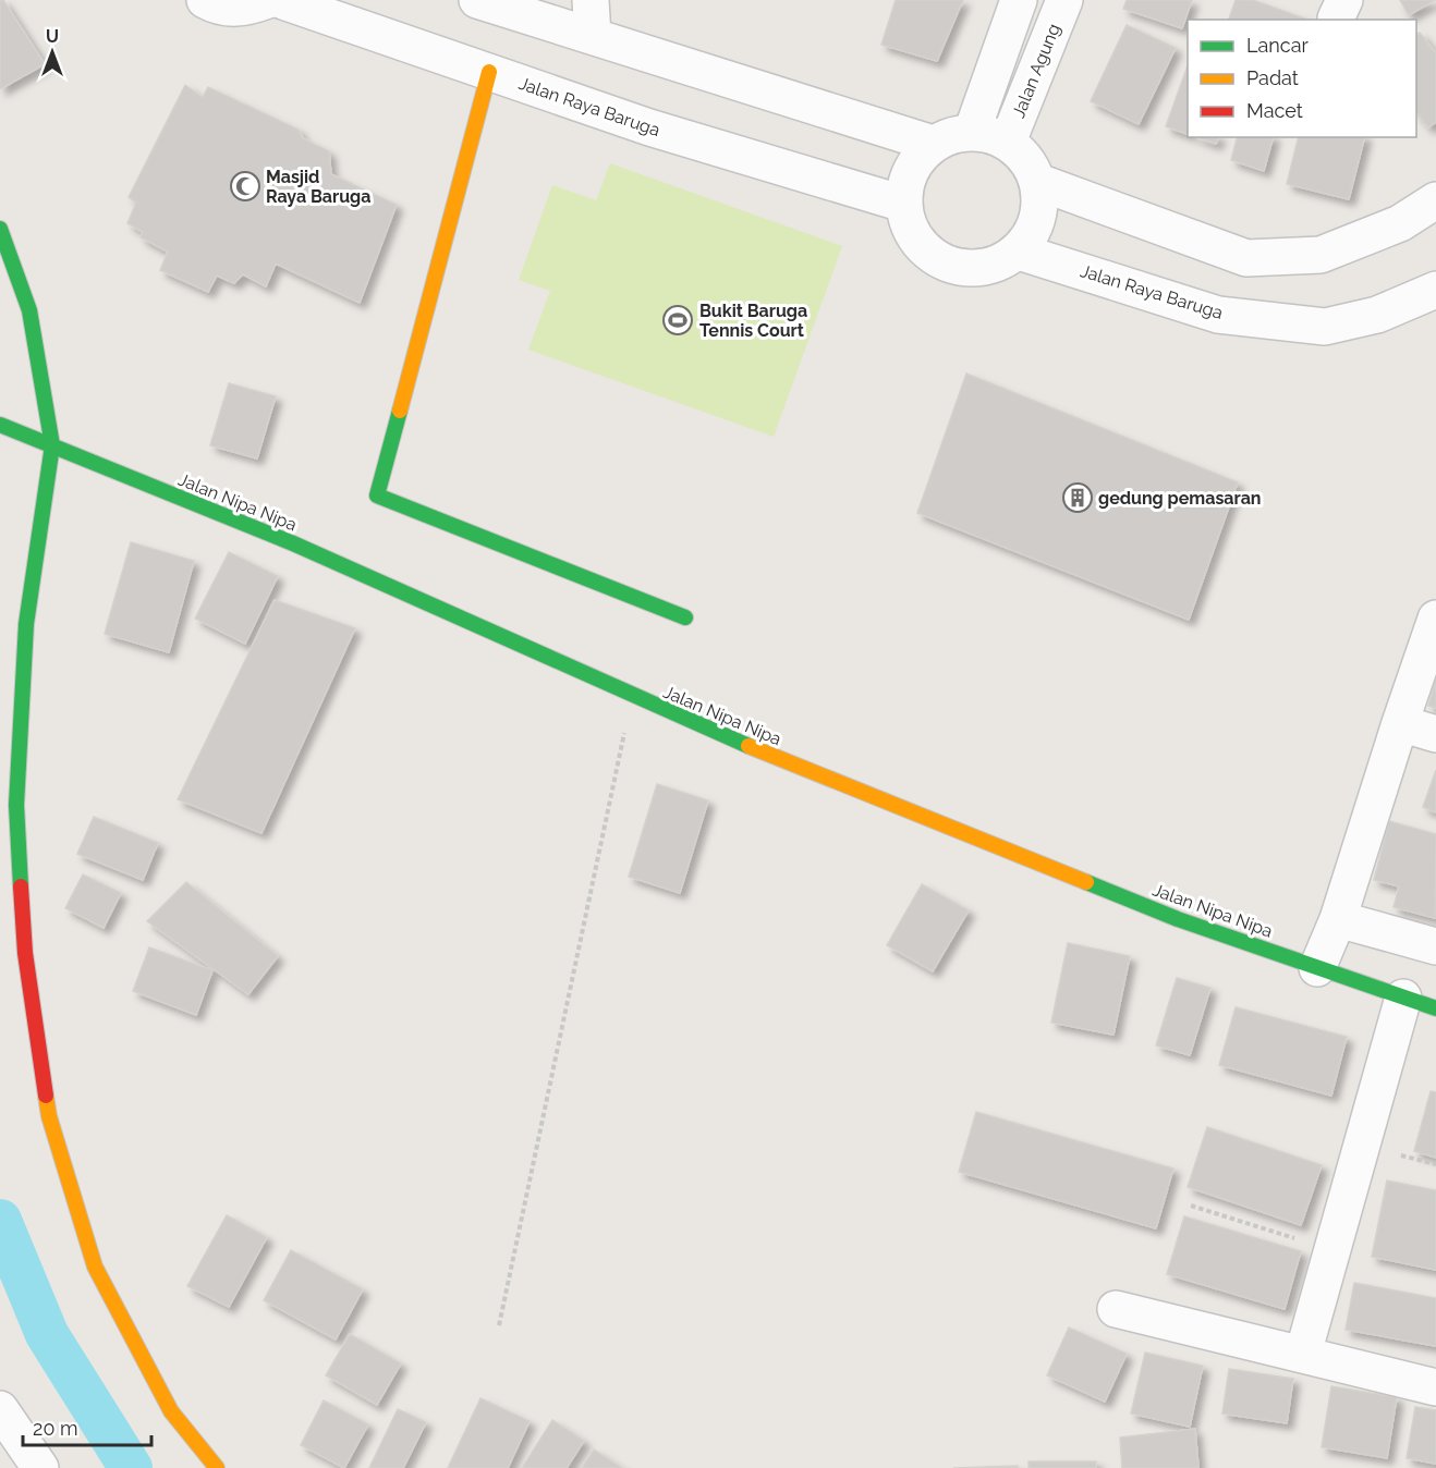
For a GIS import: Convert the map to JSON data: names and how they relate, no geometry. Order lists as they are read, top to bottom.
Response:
{
  "streets": {
    "street": ["Jalan Agung", "Jalan Raya Baruga", "Jalan Nipa Nipa"]
  },
  "crossings": [
    ["Jalan Agung", "Jalan Raya Baruga"]
  ],
  "places": {
    "mosque": ["Masjid Raya Baruga"],
    "sports": ["Bukit Baruga Tennis Court"],
    "building": ["gedung pemasaran"]
  },
  "legend": ["Lancar", "Padat", "Macet"],
  "scale_bar": "20 m",
  "north": "top"
}
